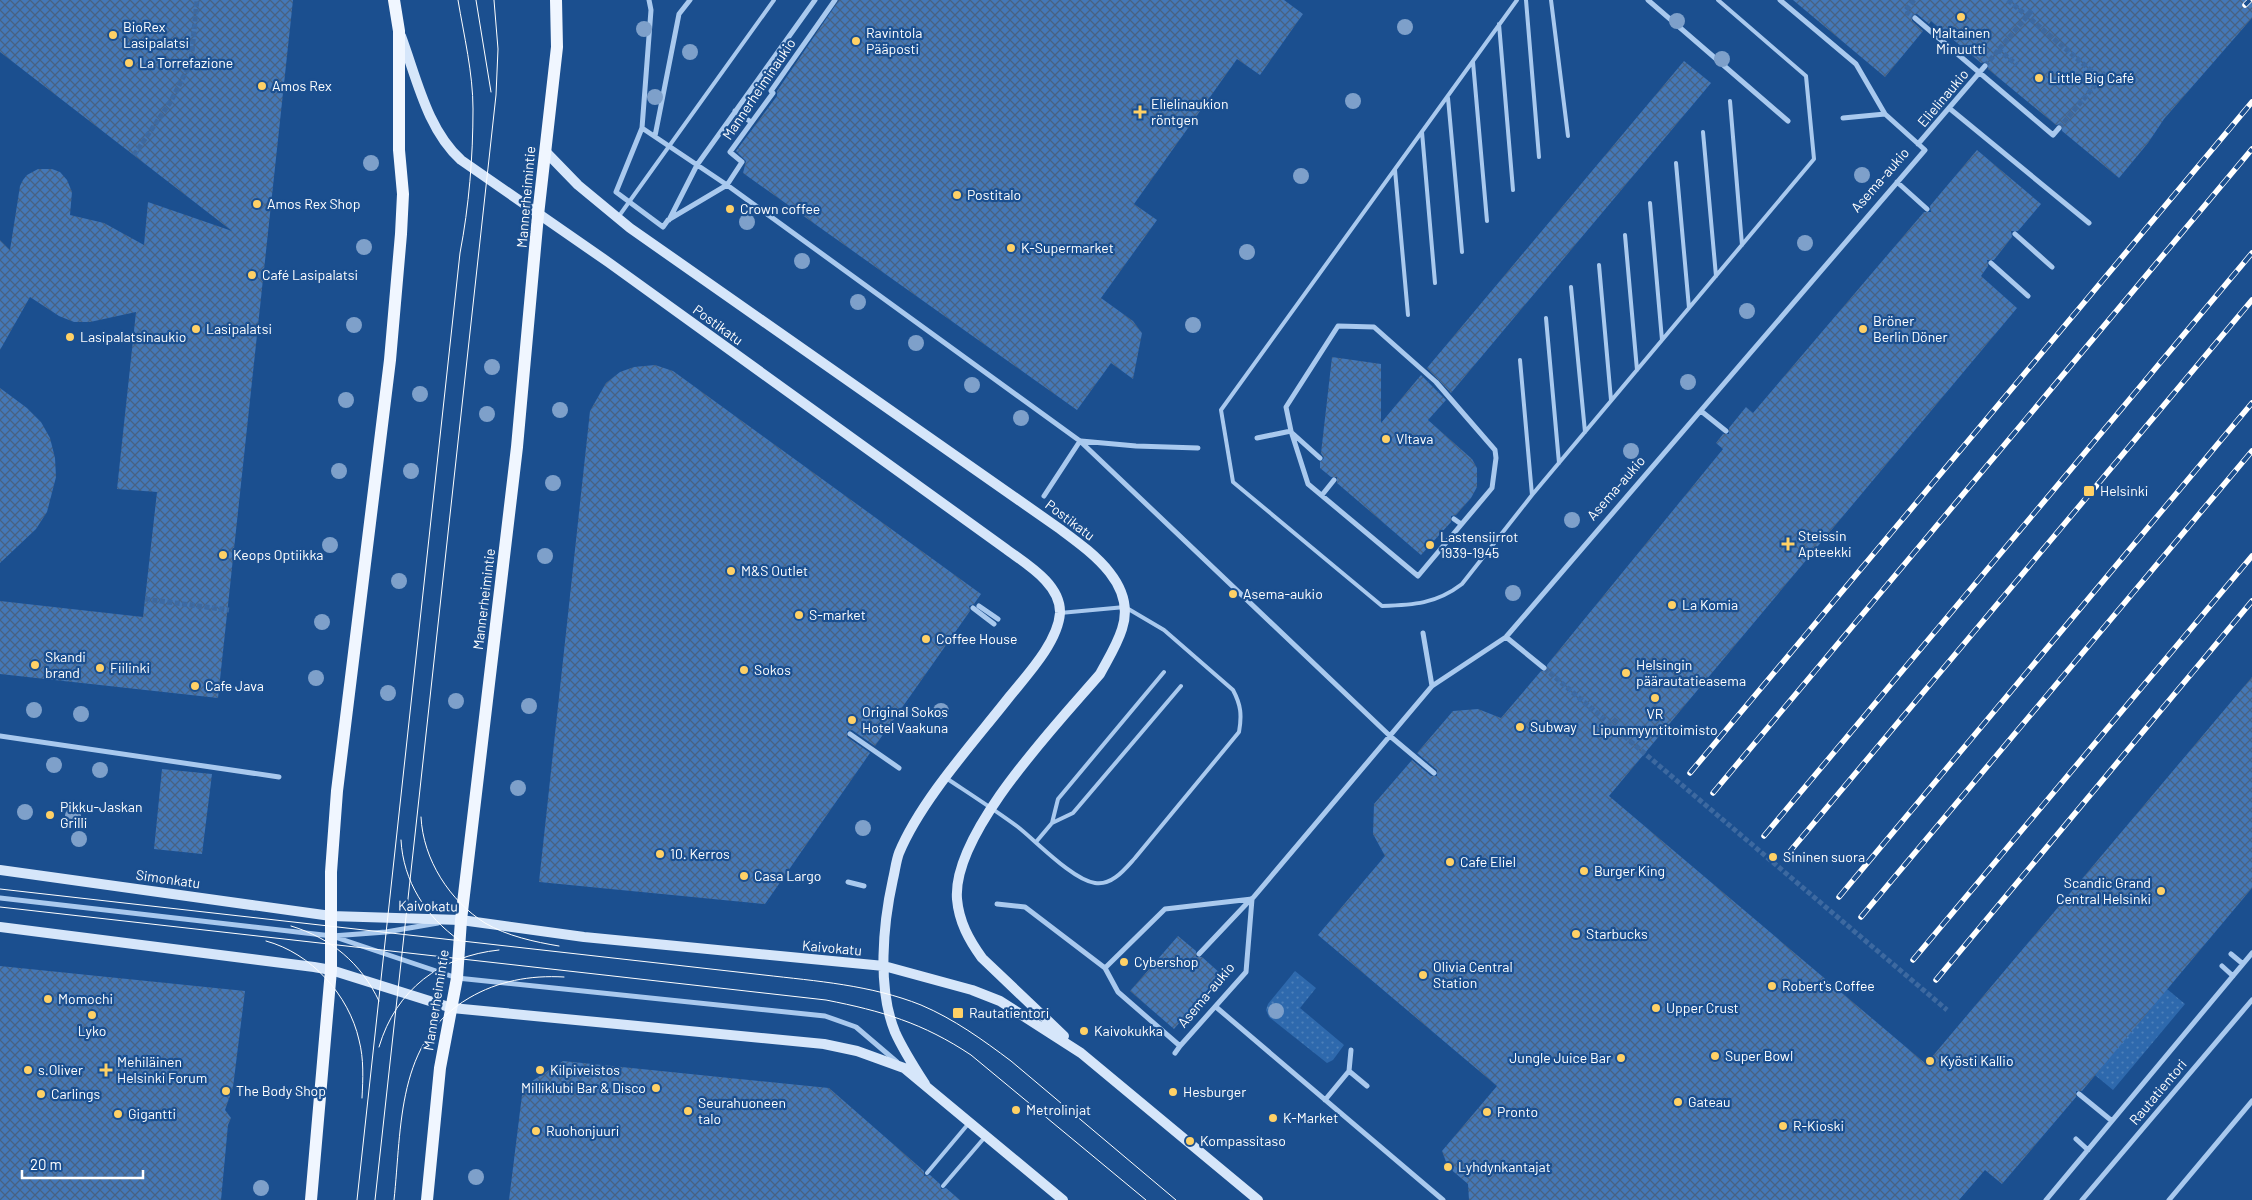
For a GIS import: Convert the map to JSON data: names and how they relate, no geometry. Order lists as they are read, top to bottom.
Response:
{
  "streets": {
    "main road": [
      "Mannerheimintie",
      "Postikatu",
      "Simonkatu",
      "Kaivokatu"
    ],
    "street": [
      "Mannerheiminaukio",
      "Elielinaukio",
      "Asema-aukio",
      "Rautatientori"
    ]
  },
  "crossings": [
    ["Elielinaukio", "Asema-aukio"],
    ["Mannerheimintie", "Postikatu"],
    ["Mannerheimintie", "Kaivokatu"],
    ["Simonkatu", "Kaivokatu"]
  ],
  "places": {
    "other": [
      "Maltainen Minuutti",
      "BioRex Lasipalatsi",
      "Ravintola Pääposti",
      "La Torrefazione",
      "Little Big Café",
      "Amos Rex",
      "Postitalo",
      "Amos Rex Shop",
      "Crown coffee",
      "K-Supermarket",
      "Café Lasipalatsi",
      "Lasipalatsi",
      "Bröner Berlin Döner",
      "Lasipalatsinaukio",
      "Vltava",
      "Lastensiirrot 1939-1945",
      "Keops Optiikka",
      "M&S Outlet",
      "Asema-aukio",
      "La Komia",
      "S-market",
      "Coffee House",
      "Skandi brand",
      "Fiilinki",
      "Sokos",
      "Helsingin päärautatieasema",
      "Cafe Java",
      "VR Lipunmyyntitoimisto",
      "Original Sokos Hotel Vaakuna",
      "Subway",
      "Pikku-Jaskan Grilli",
      "10. Kerros",
      "Sininen suora",
      "Cafe Eliel",
      "Burger King",
      "Casa Largo",
      "Scandic Grand Central Helsinki",
      "Starbucks",
      "Cybershop",
      "Olivia Central Station",
      "Robert's Coffee",
      "Momochi",
      "Upper Crust",
      "Lyko",
      "Kaivokukka",
      "Super Bowl",
      "Jungle Juice Bar",
      "Kyösti Kallio",
      "s.Oliver",
      "Kilpiveistos",
      "Milliklubi Bar & Disco",
      "The Body Shop",
      "Hesburger",
      "Carlings",
      "Gateau",
      "Metrolinjat",
      "Seurahuoneen talo",
      "Pronto",
      "Gigantti",
      "K-Market",
      "R-Kioski",
      "Ruohonjuuri",
      "Kompassitaso",
      "Lyhdynkantajat"
    ],
    "health": ["Elielinaukion röntgen", "Steissin Apteekki", "Mehiläinen Helsinki Forum"],
    "transit": ["Helsinki", "Rautatientori"]
  },
  "scale_bar": "20 m"
}
